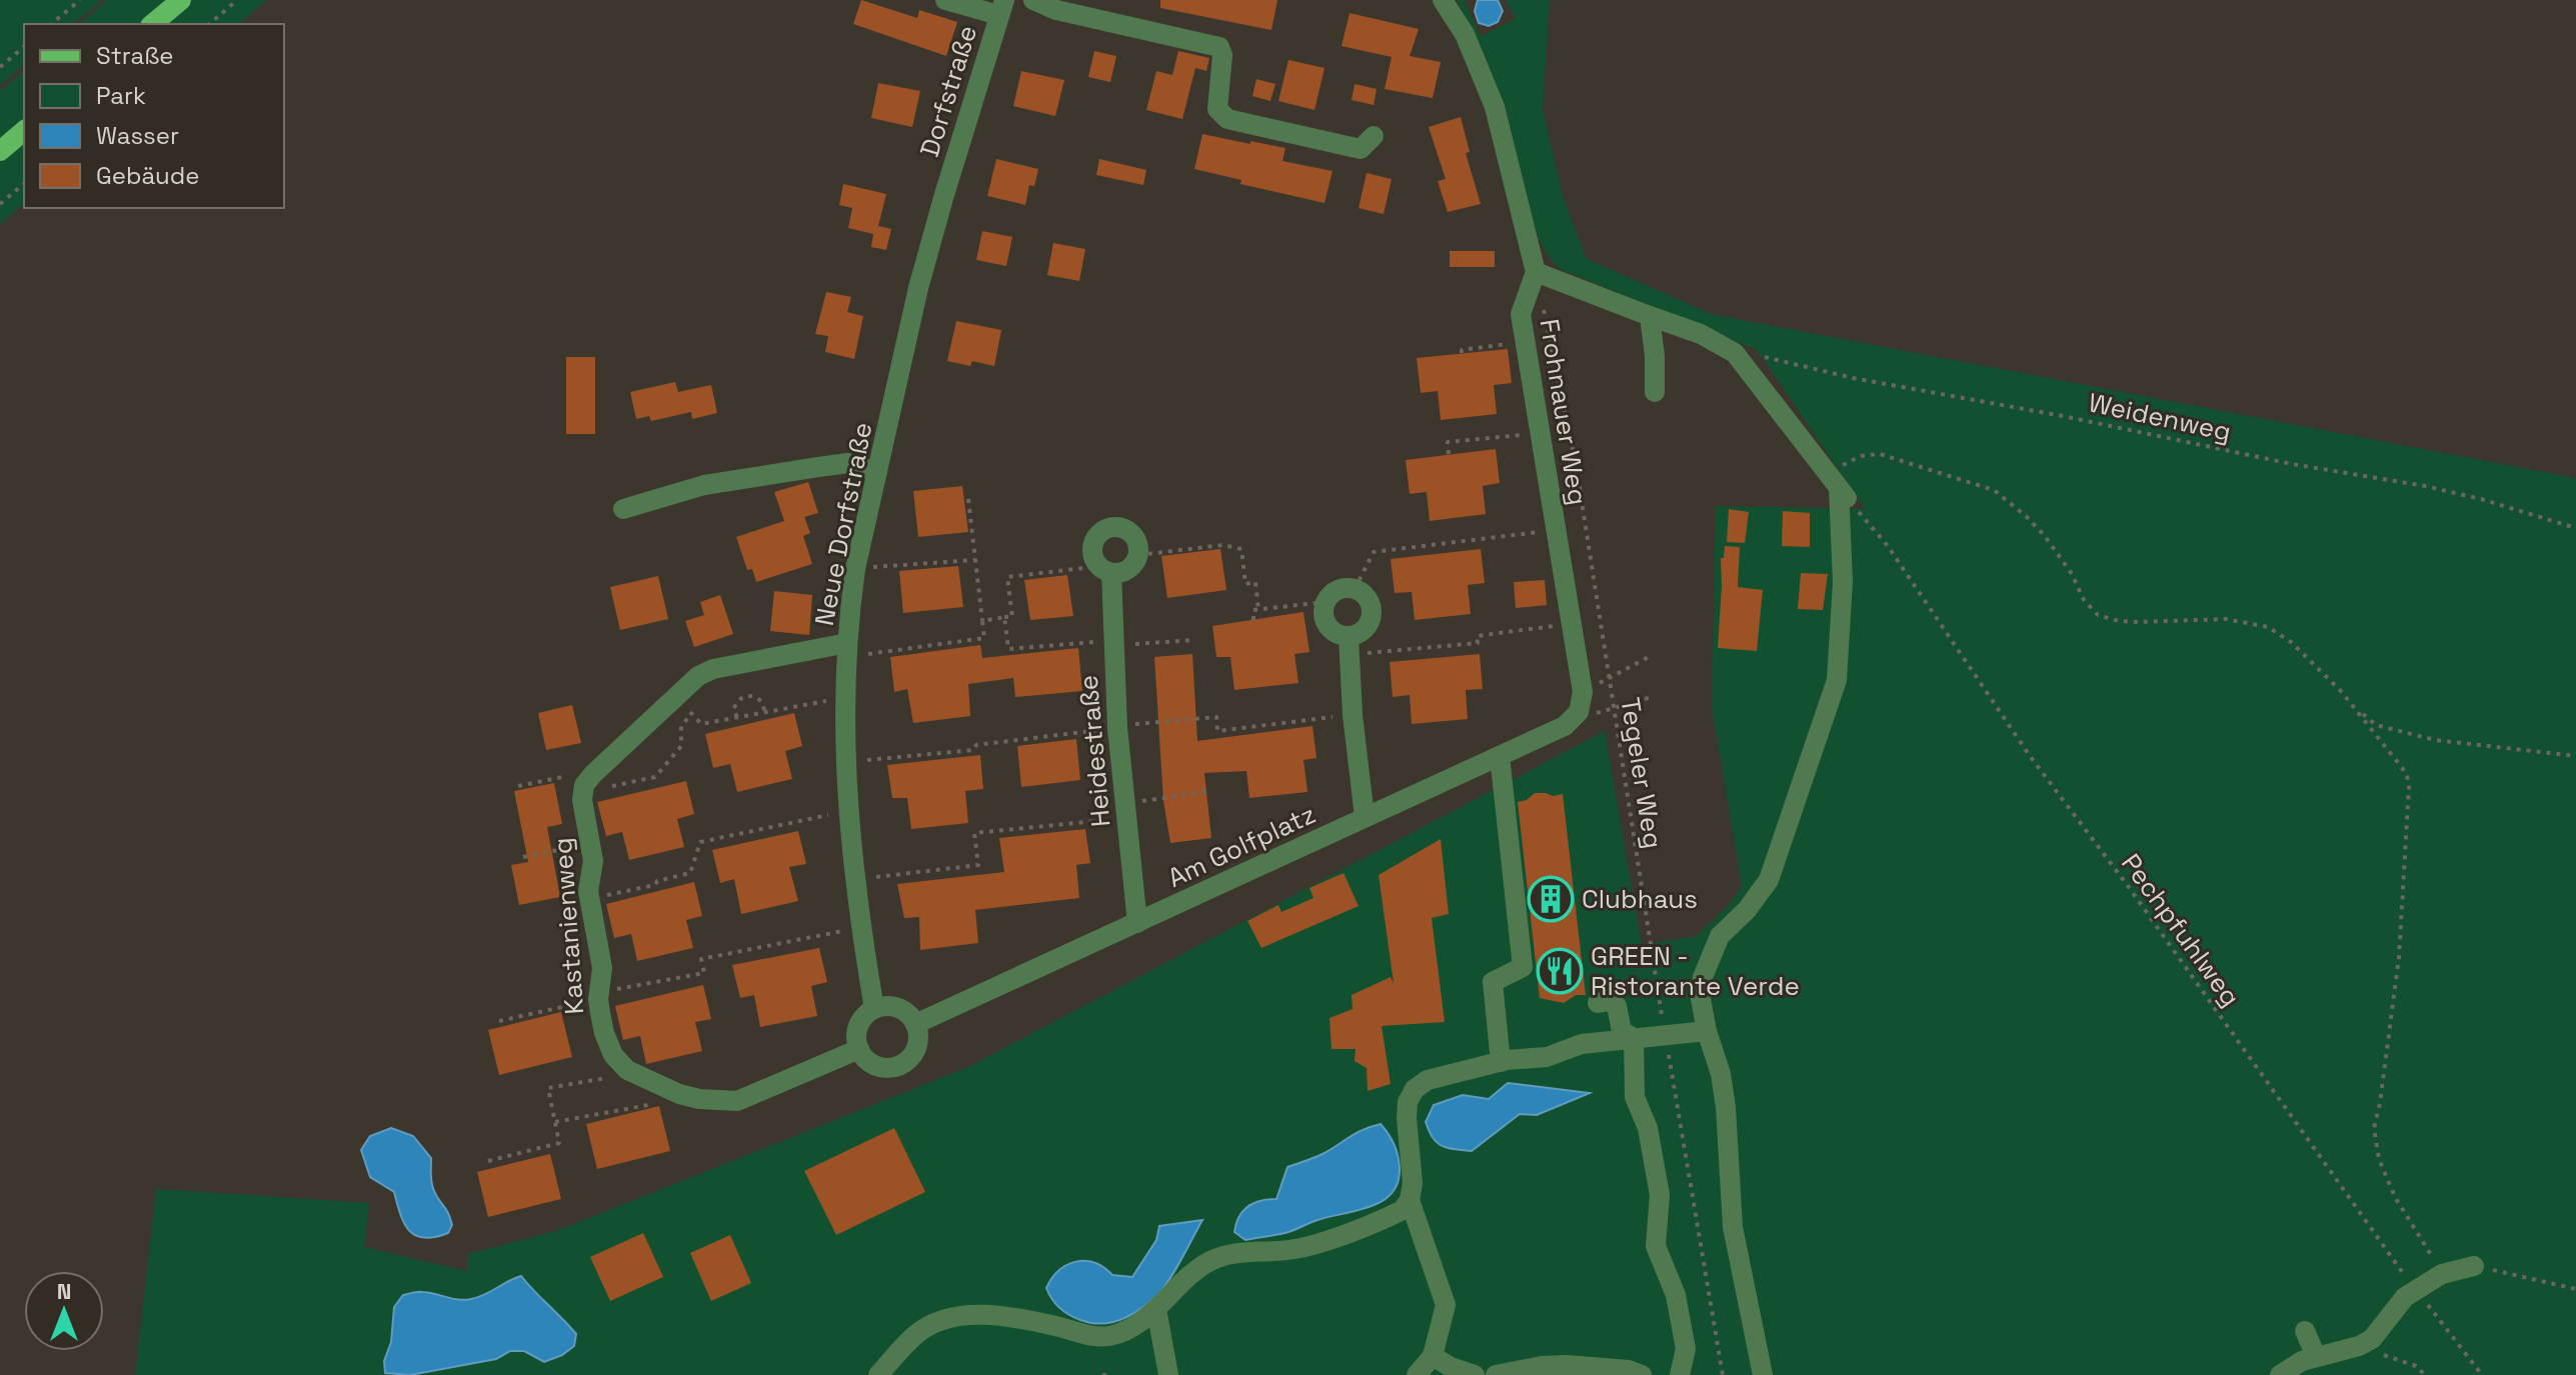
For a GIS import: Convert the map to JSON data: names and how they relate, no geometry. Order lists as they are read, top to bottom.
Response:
{
  "streets": {
    "street": [
      "Dorfstraße",
      "Frohnauer Weg",
      "Neue Dorfstraße",
      "Heidestraße",
      "Am Golfplatz",
      "Kastanienweg"
    ],
    "path": ["Weidenweg", "Tegeler Weg", "Pechpfuhlweg"]
  },
  "crossings": [
    ["Dorfstraße", "Neue Dorfstraße"],
    ["Frohnauer Weg", "Tegeler Weg"],
    ["Frohnauer Weg", "Am Golfplatz"],
    ["Neue Dorfstraße", "Am Golfplatz"],
    ["Neue Dorfstraße", "Kastanienweg"],
    ["Heidestraße", "Am Golfplatz"],
    ["Am Golfplatz", "Kastanienweg"]
  ],
  "places": {
    "building": ["Clubhaus"],
    "restaurant": ["GREEN - Ristorante Verde"]
  },
  "legend": [
    "Straße",
    "Park",
    "Wasser",
    "Gebäude"
  ],
  "north": "top"
}
